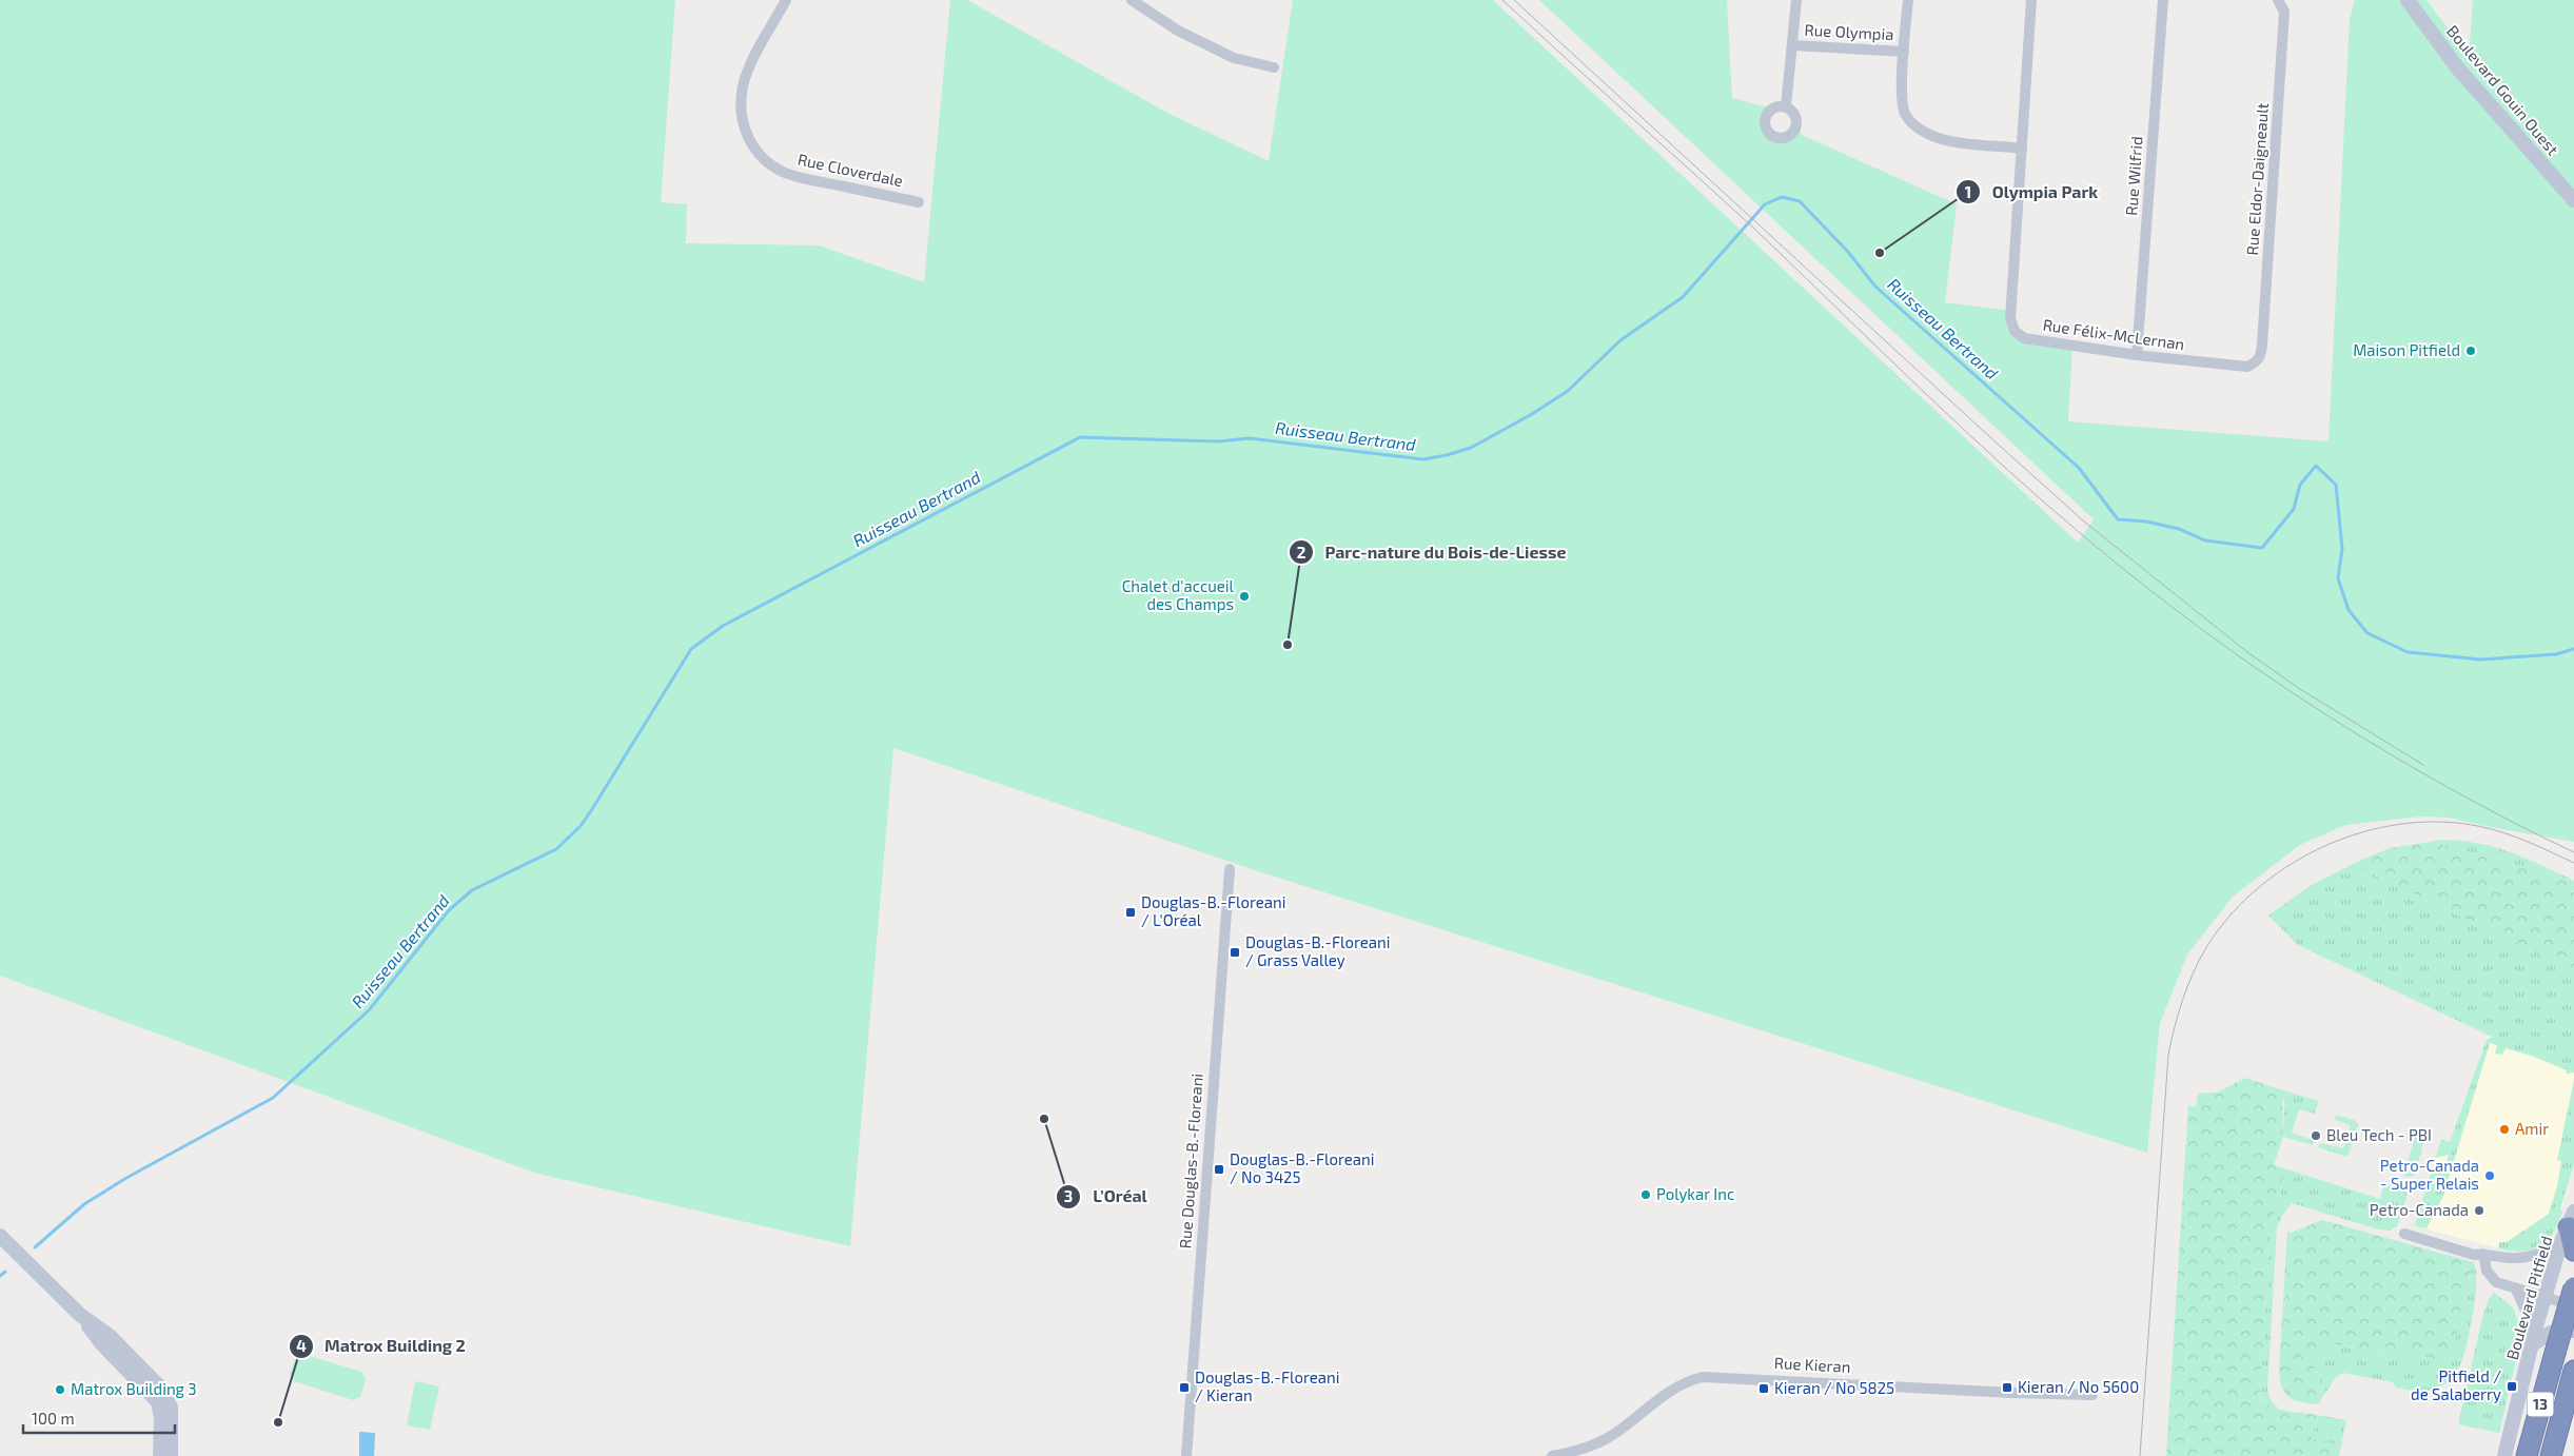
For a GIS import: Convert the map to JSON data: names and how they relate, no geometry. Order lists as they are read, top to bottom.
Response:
{
  "streets": {
    "highway": ["13"],
    "main road": ["Boulevard Gouin Ouest", "Boulevard Pitfield"],
    "street": [
      "Rue Olympia",
      "Rue Cloverdale",
      "Rue Wilfrid",
      "Rue Eldor-Daigneault",
      "Rue Félix-McLernan",
      "Rue Douglas-B.-Floreani",
      "Rue Kieran"
    ]
  },
  "crossings": [
    ["Rue Wilfrid", "Rue Félix-McLernan"],
    ["Rue Eldor-Daigneault", "Rue Félix-McLernan"]
  ],
  "water": ["Ruisseau Bertrand"],
  "places": {
    "other": [
      "Olympia Park",
      "Maison Pitfield",
      "Chalet d'accueil des Champs",
      "Parc-nature du Bois-de-Liesse",
      "L'Oréal",
      "Amir",
      "Bleu Tech - PBI",
      "Petro-Canada - Super Relais",
      "Polykar Inc",
      "Petro-Canada",
      "Matrox Building 3",
      "Matrox Building 2"
    ],
    "transit": [
      "Douglas-B.-Floreani / L'Oréal",
      "Douglas-B.-Floreani / Grass Valley",
      "Douglas-B.-Floreani / No 3425",
      "Pitfield / de Salaberry",
      "Douglas-B.-Floreani / Kieran",
      "Kieran / No 5600",
      "Kieran / No 5825"
    ]
  },
  "scale_bar": "100 m"
}
